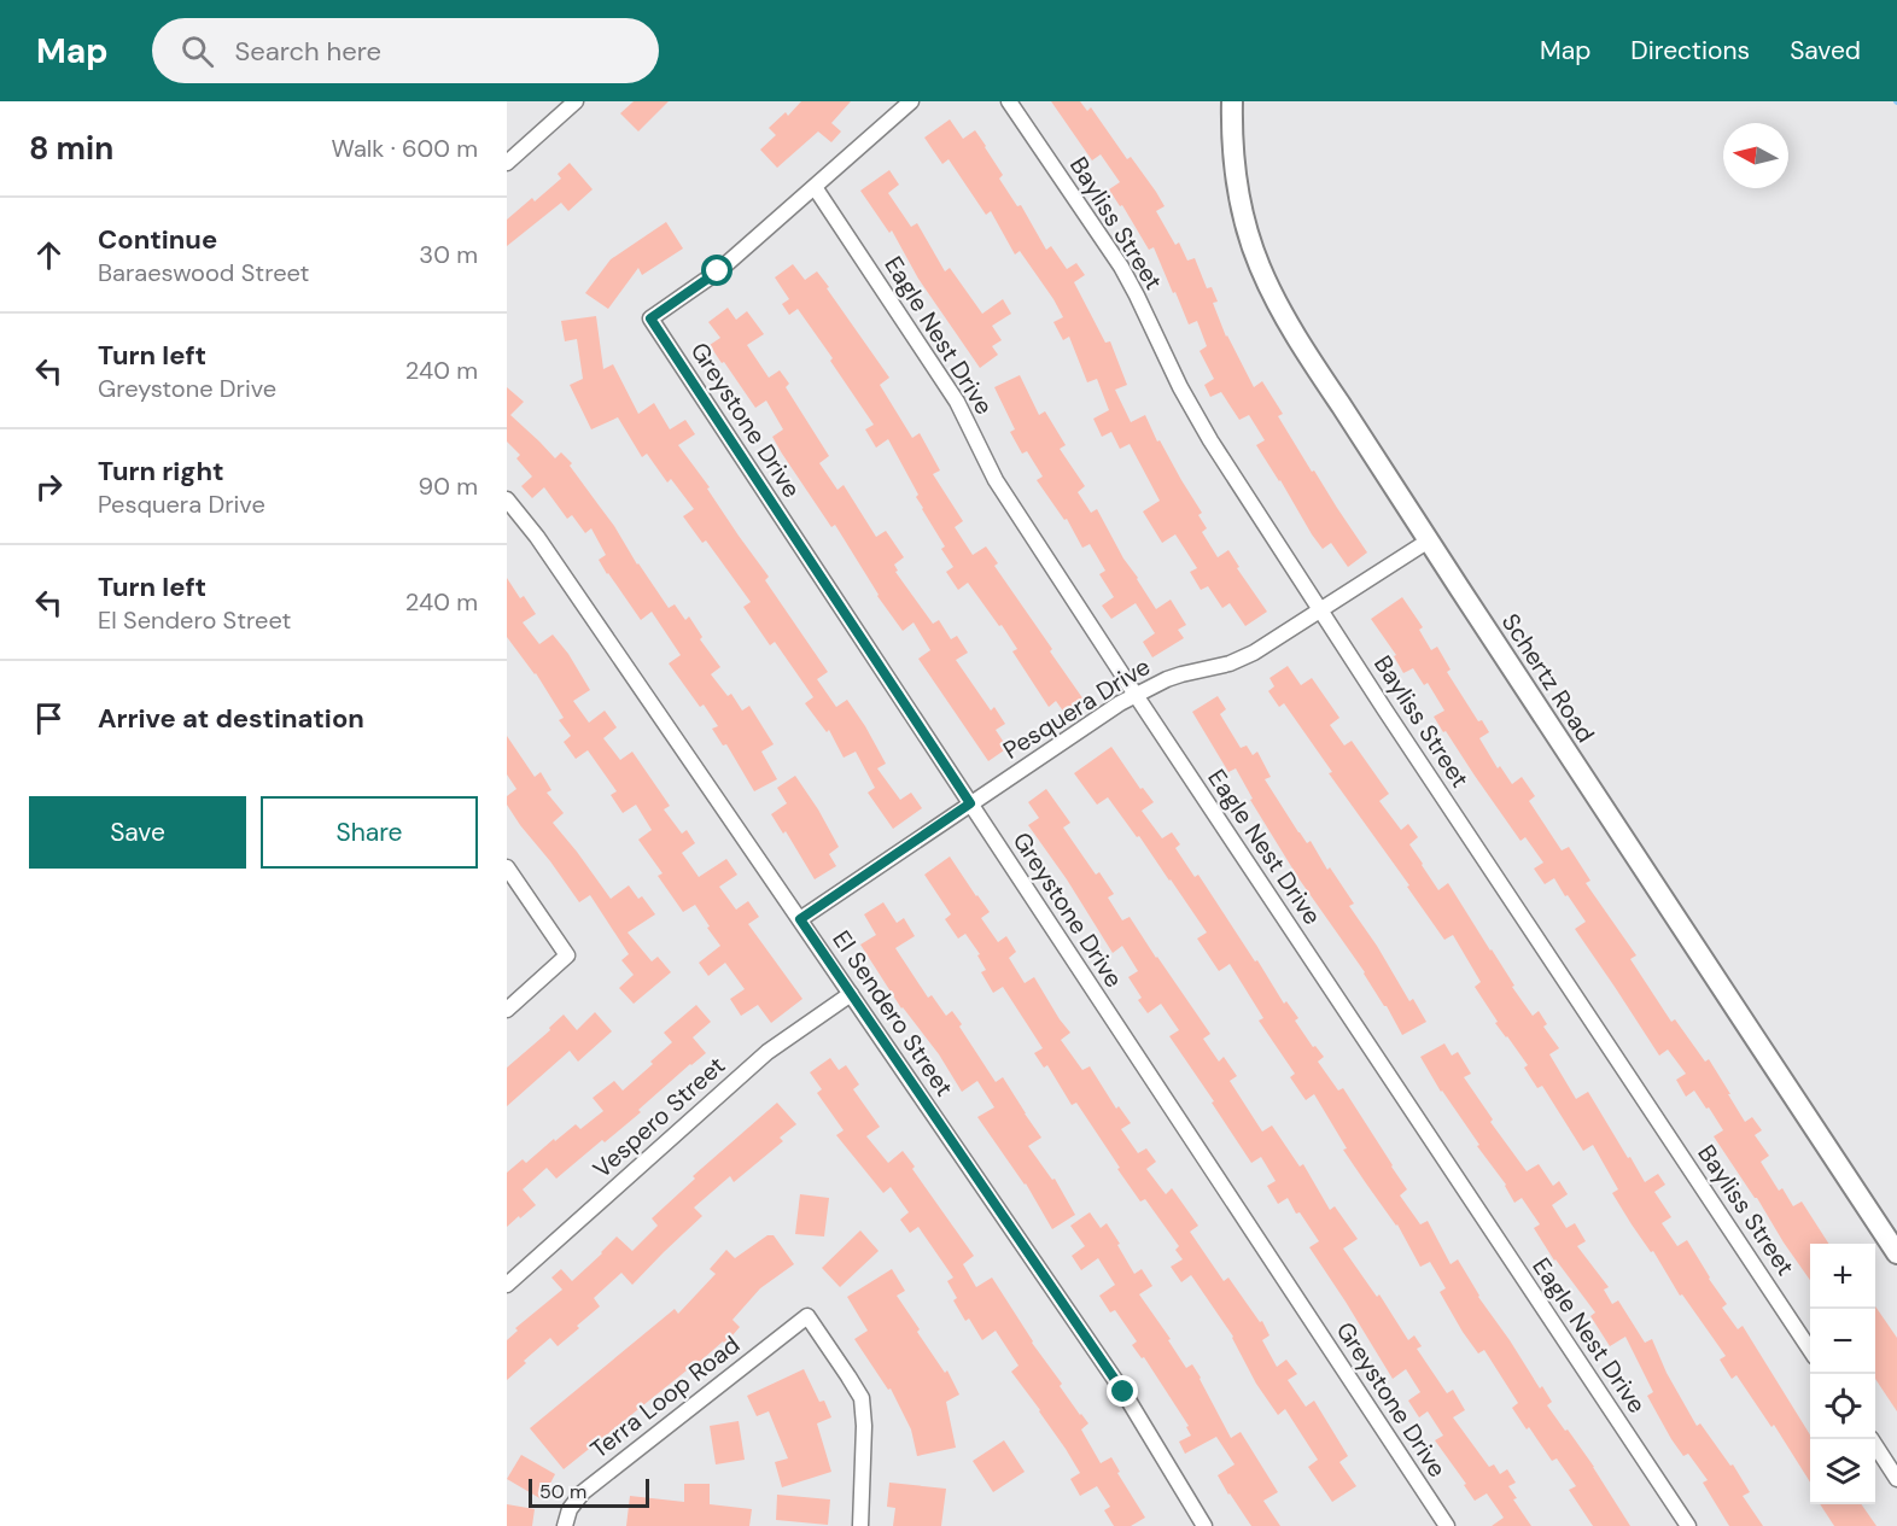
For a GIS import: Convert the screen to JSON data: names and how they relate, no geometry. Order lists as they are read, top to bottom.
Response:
{
  "streets": {
    "street": [
      "Bayliss Street",
      "Eagle Nest Drive",
      "Greystone Drive",
      "Schertz Road",
      "Pesquera Drive",
      "El Sendero Street",
      "Vespero Street",
      "Terra Loop Road"
    ]
  },
  "crossings": [
    ["Bayliss Street", "Pesquera Drive"],
    ["Eagle Nest Drive", "Greystone Drive"],
    ["Eagle Nest Drive", "Pesquera Drive"],
    ["Greystone Drive", "Pesquera Drive"],
    ["Schertz Road", "Pesquera Drive"],
    ["Pesquera Drive", "El Sendero Street"],
    ["El Sendero Street", "Vespero Street"]
  ],
  "scale_bar": "50 m",
  "north": "left",
  "page": {
    "header": "Map",
    "search": "Search here",
    "nav": ["Map", "Directions", "Saved"],
    "heading": ["8 min", "Walk · 600 m"],
    "list": [
      ["Continue", "Baraeswood Street", "30 m"],
      ["Turn left", "Greystone Drive", "240 m"],
      ["Turn right", "Pesquera Drive", "90 m"],
      ["Turn left", "El Sendero Street", "240 m"],
      "Arrive at destination"
    ],
    "buttons": ["Save", "Share"],
    "map_buttons": ["+", "−"],
    "scale": "50 m"
  }
}
